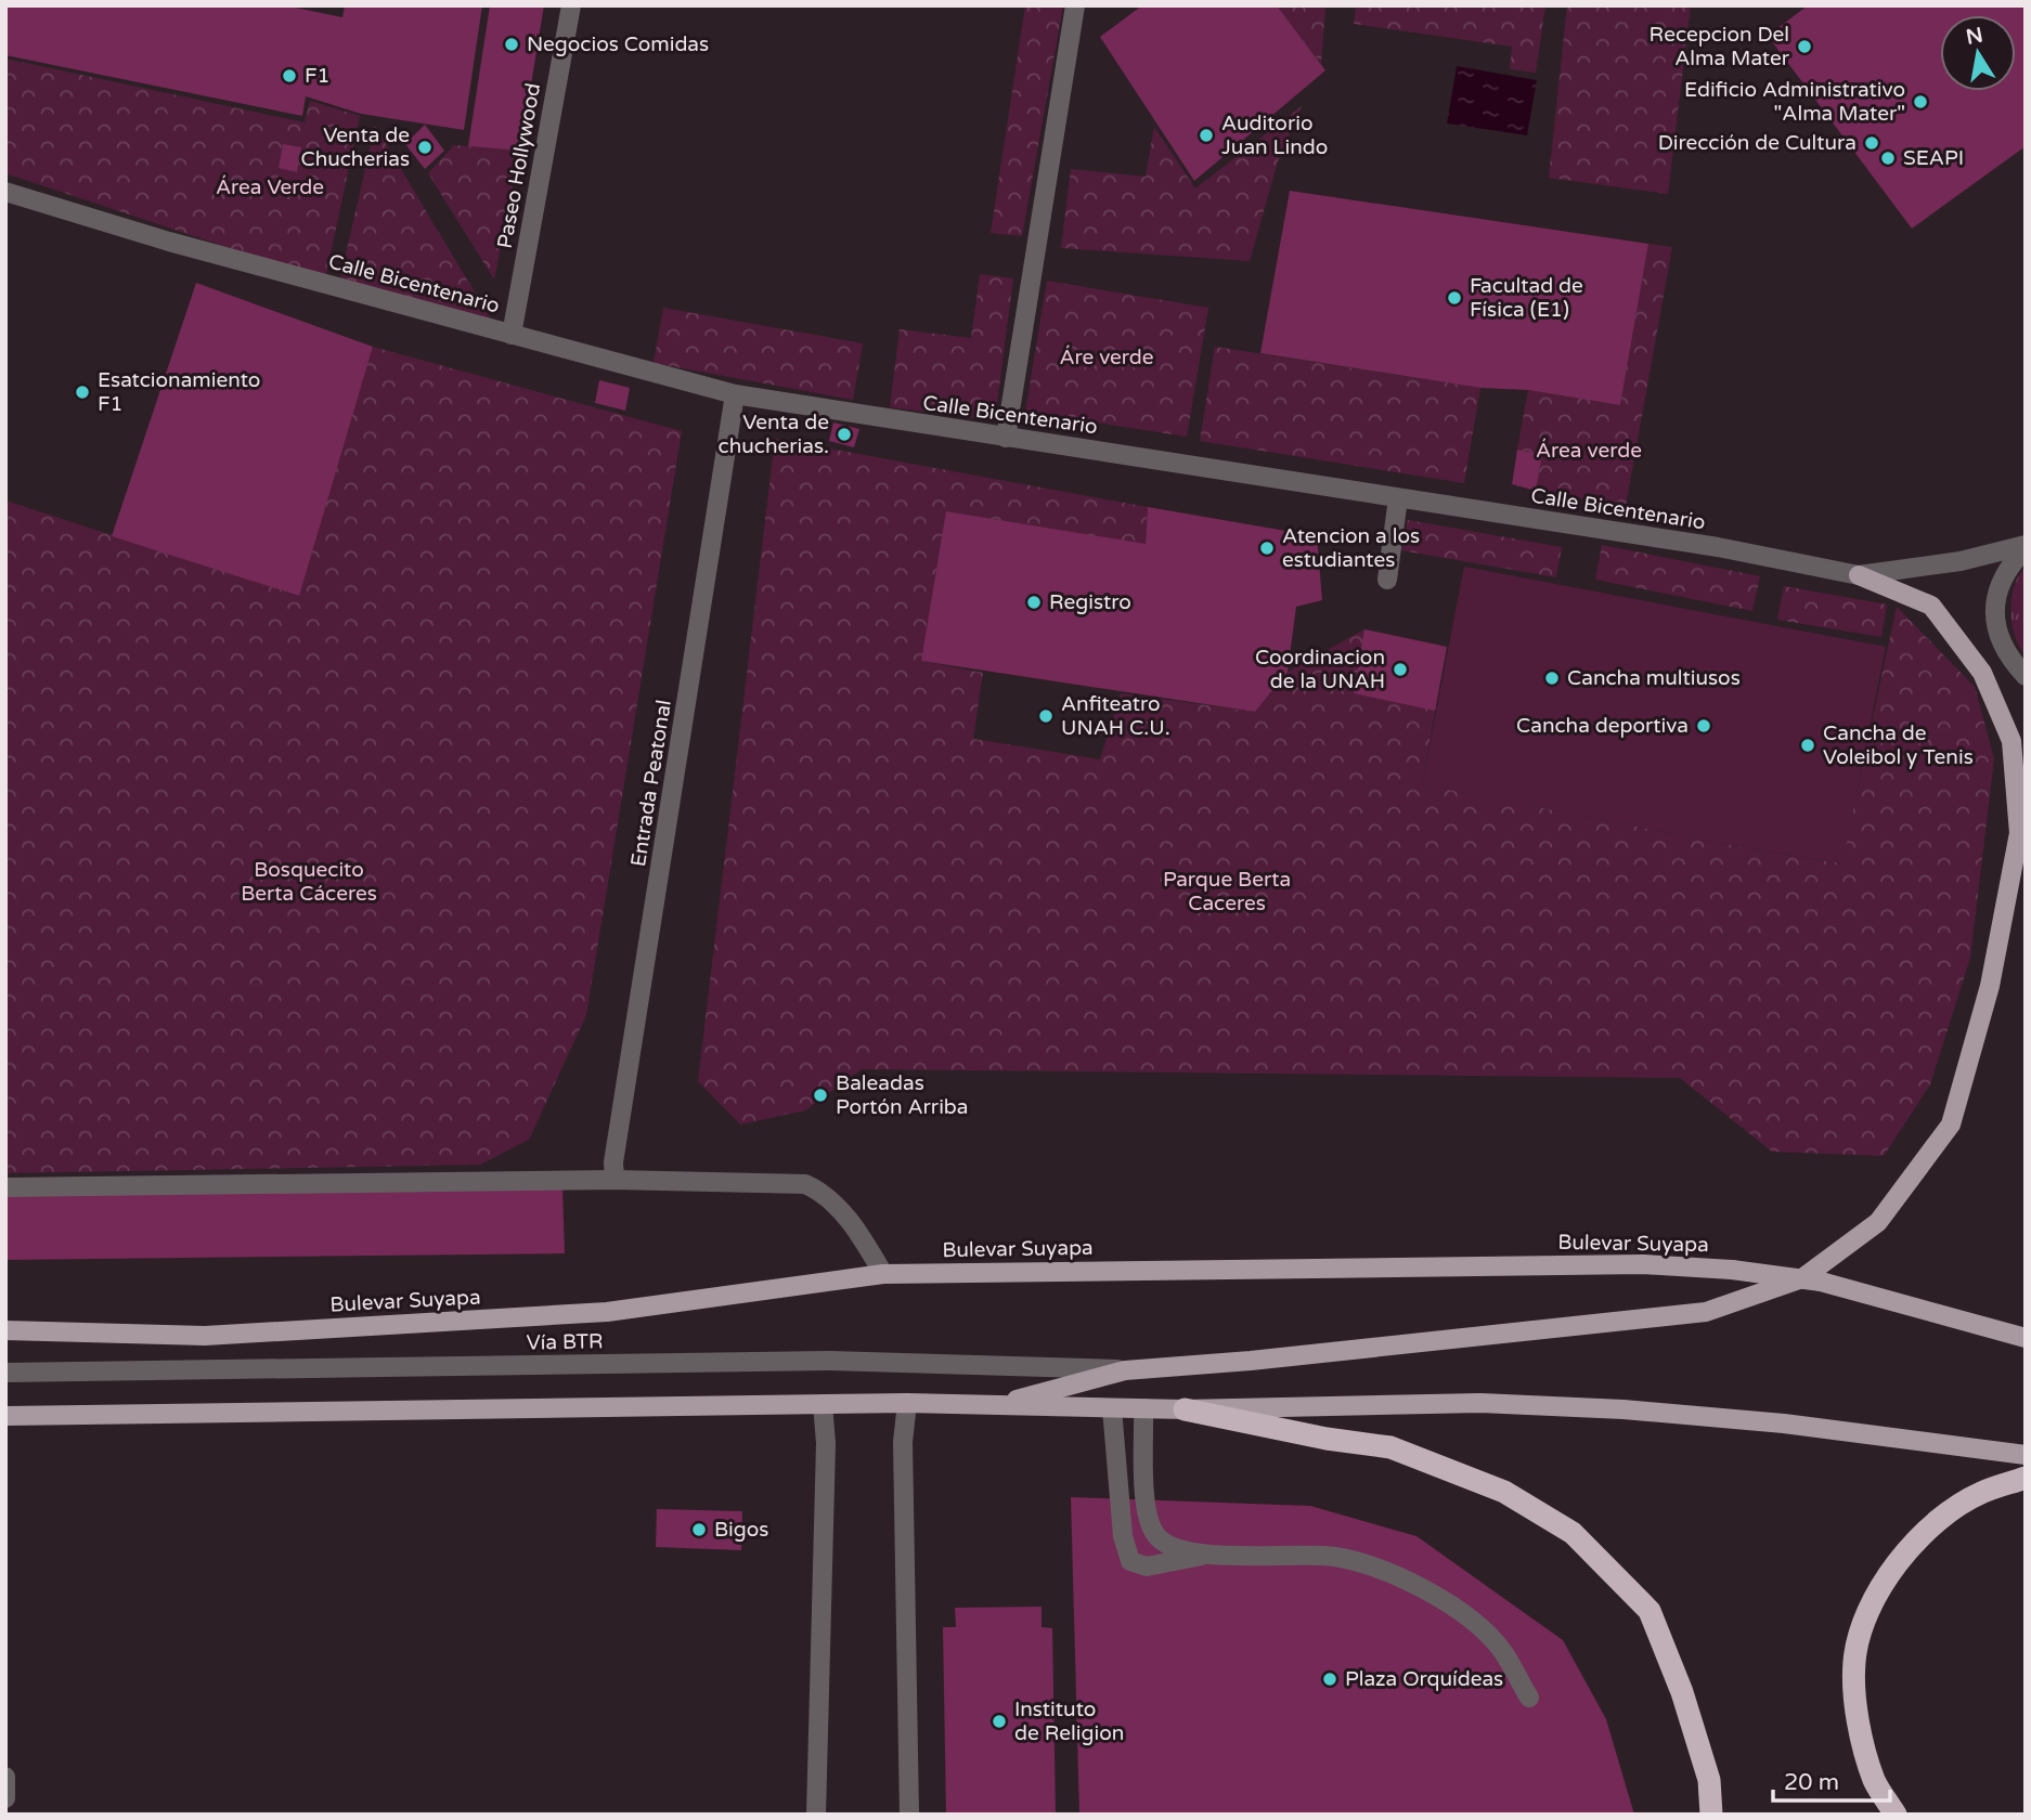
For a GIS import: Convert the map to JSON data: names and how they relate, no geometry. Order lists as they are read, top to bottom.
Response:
{
  "streets": {
    "main road": ["Bulevar Suyapa"],
    "street": [
      "Paseo Hollywood",
      "Calle Bicentenario",
      "Entrada Peatonal",
      "Vía BTR"
    ]
  },
  "crossings": [
    ["Paseo Hollywood", "Calle Bicentenario"],
    ["Calle Bicentenario", "Entrada Peatonal"]
  ],
  "parks": [
    "Área Verde",
    "Áre verde",
    "Área verde",
    "Bosquecito Berta Cáceres",
    "Parque Berta Caceres"
  ],
  "places": [
    "Negocios Comidas",
    "Recepcion Del Alma Mater",
    "F1",
    "Edificio Administrativo \"Alma Mater\"",
    "Auditorio Juan Lindo",
    "Dirección de Cultura",
    "Venta de Chucherias",
    "SEAPI",
    "Facultad de Física (E1)",
    "Esatcionamiento F1",
    "Venta de chucherias.",
    "Atencion a los estudiantes",
    "Registro",
    "Coordinacion de la UNAH",
    "Cancha multiusos",
    "Anfiteatro UNAH C.U.",
    "Cancha deportiva",
    "Cancha de Voleibol y Tenis",
    "Baleadas Portón Arriba",
    "Bigos",
    "Plaza Orquídeas",
    "Instituto de Religion"
  ],
  "scale_bar": "20 m",
  "north": "top"
}
